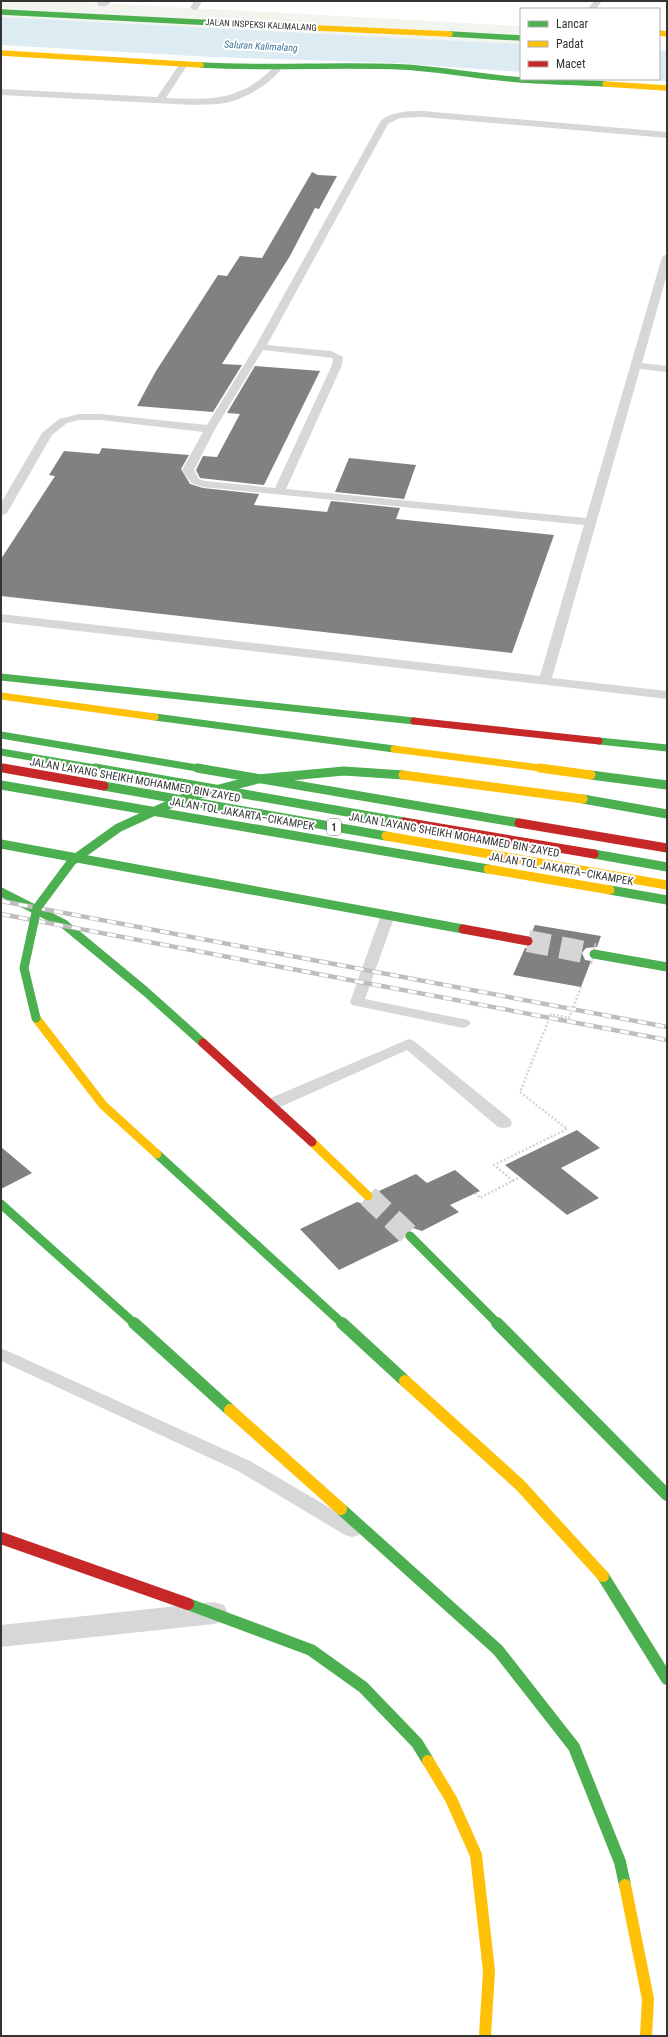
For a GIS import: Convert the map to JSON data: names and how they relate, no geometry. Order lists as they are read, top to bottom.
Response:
{
  "streets": {
    "main road": [
      "JALAN INSPEKSI KALIMALANG",
      "JALAN LAYANG SHEIKH MOHAMMED BIN ZAYED",
      "JALAN TOL JAKARTA–CIKAMPEK",
      "1"
    ]
  },
  "water": ["Saluran Kalimalang"],
  "legend": ["Lancar", "Padat", "Macet"]
}
